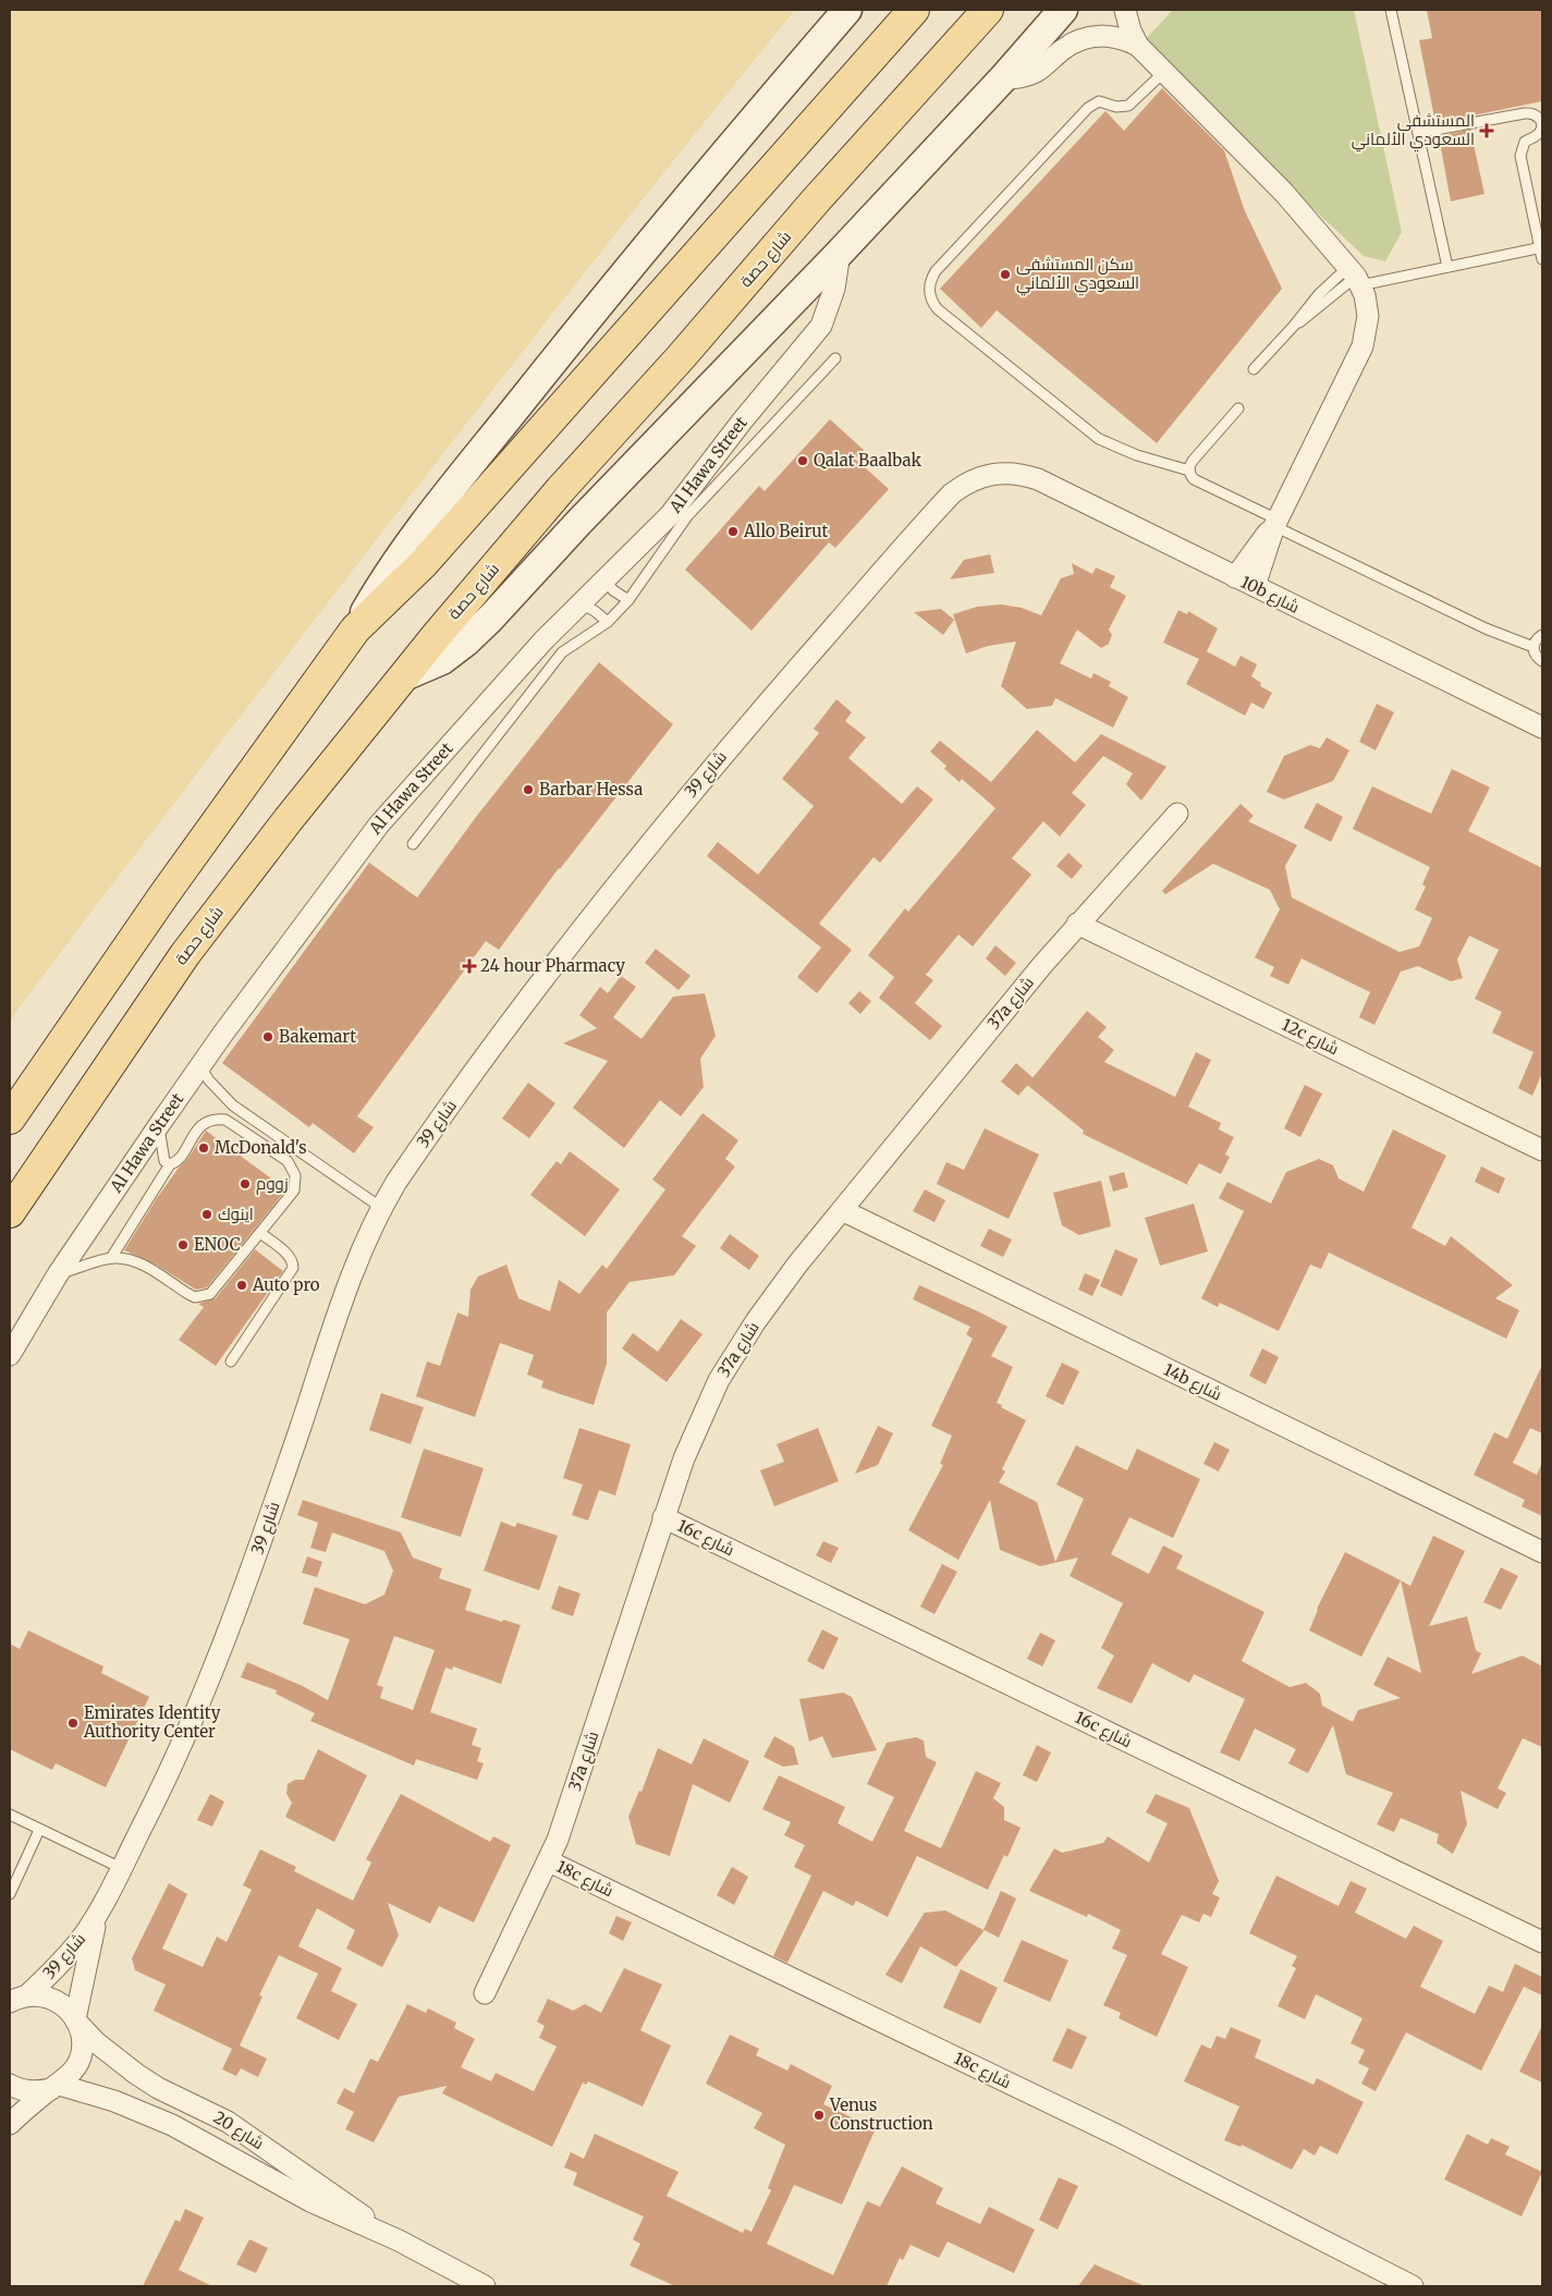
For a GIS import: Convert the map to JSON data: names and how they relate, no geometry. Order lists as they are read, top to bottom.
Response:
{
  "streets": {
    "main road": ["شارع حصة"],
    "street": [
      "Al Hawa Street",
      "10b شارع",
      "شارع 39",
      "37a شارع",
      "12c شارع",
      "14b شارع",
      "16c شارع",
      "18c شارع",
      "شارع 20"
    ]
  },
  "crossings": [
    ["10b شارع", "شارع 39"],
    ["شارع 39", "شارع 20"],
    ["37a شارع", "12c شارع"],
    ["37a شارع", "14b شارع"],
    ["37a شارع", "16c شارع"],
    ["37a شارع", "18c شارع"]
  ],
  "places": {
    "health": ["المستشفى السعودي الألماني", "24 hour Pharmacy"],
    "other": [
      "سكن المستشفى السعودي الألماني",
      "Qalat Baalbak",
      "Allo Beirut",
      "Barbar Hessa",
      "Bakemart",
      "McDonald's",
      "زووم",
      "اينوك",
      "ENOC",
      "Auto pro",
      "Emirates Identity Authority Center",
      "Venus Construction"
    ]
  }
}
